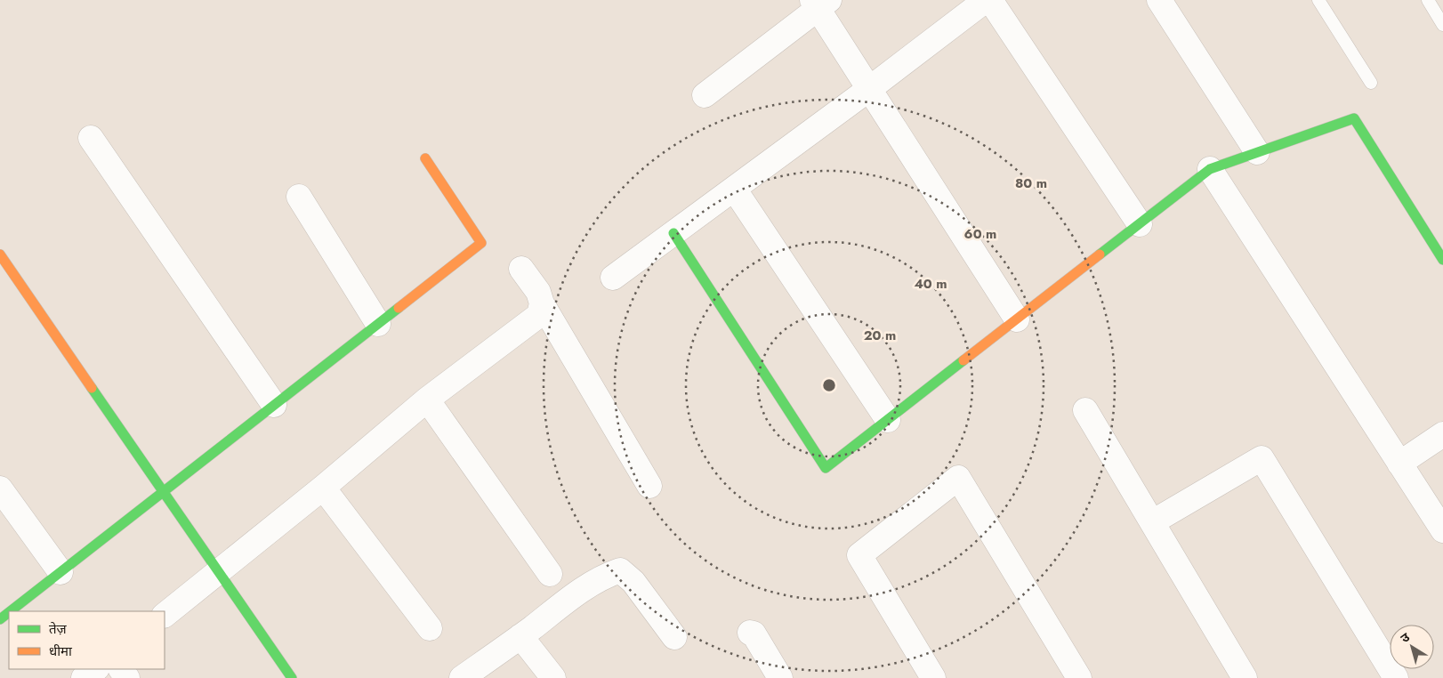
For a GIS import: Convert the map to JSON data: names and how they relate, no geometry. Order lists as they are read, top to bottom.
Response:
{
  "legend": ["तेज़", "धीमा"],
  "north": "top left",
  "rings": [
    "80 m",
    "60 m",
    "40 m",
    "20 m"
  ]
}
